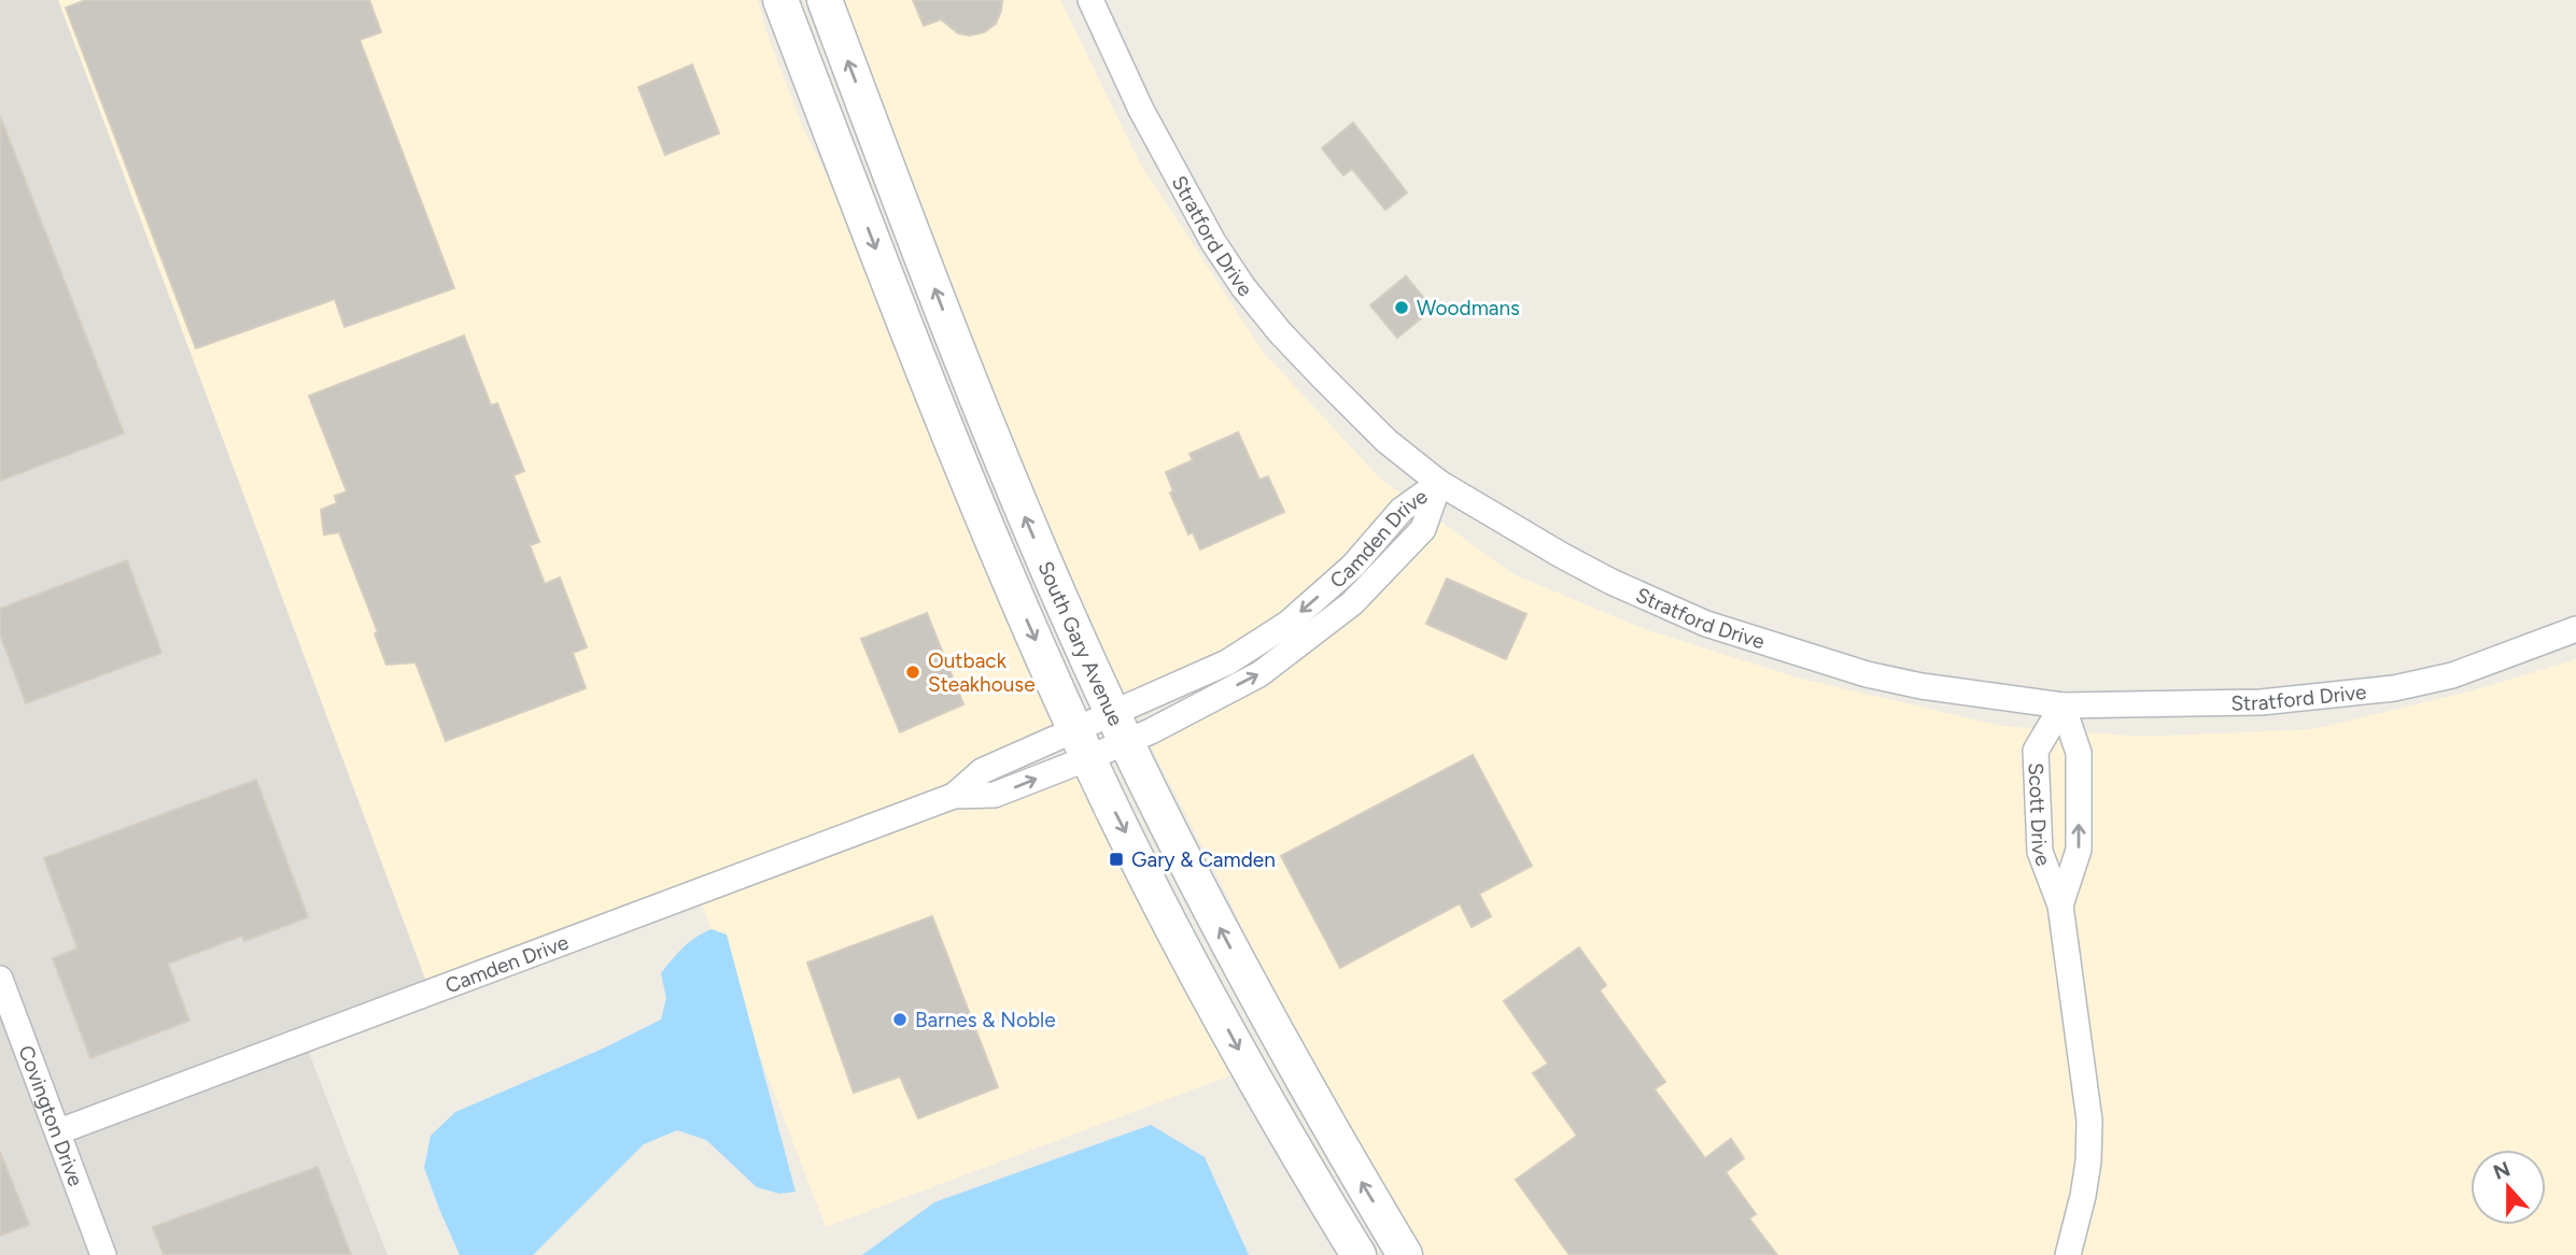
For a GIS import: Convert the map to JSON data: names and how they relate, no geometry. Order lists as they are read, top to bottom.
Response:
{
  "streets": {
    "main road": ["South Gary Avenue"],
    "street": [
      "Stratford Drive",
      "Camden Drive",
      "Scott Drive",
      "Covington Drive"
    ]
  },
  "crossings": [
    ["Stratford Drive", "Camden Drive"],
    ["Stratford Drive", "Scott Drive"],
    ["Camden Drive", "South Gary Avenue"],
    ["Camden Drive", "Covington Drive"]
  ],
  "places": {
    "other": ["Woodmans", "Outback Steakhouse", "Barnes & Noble"],
    "transit": ["Gary & Camden"]
  },
  "north": "top"
}
